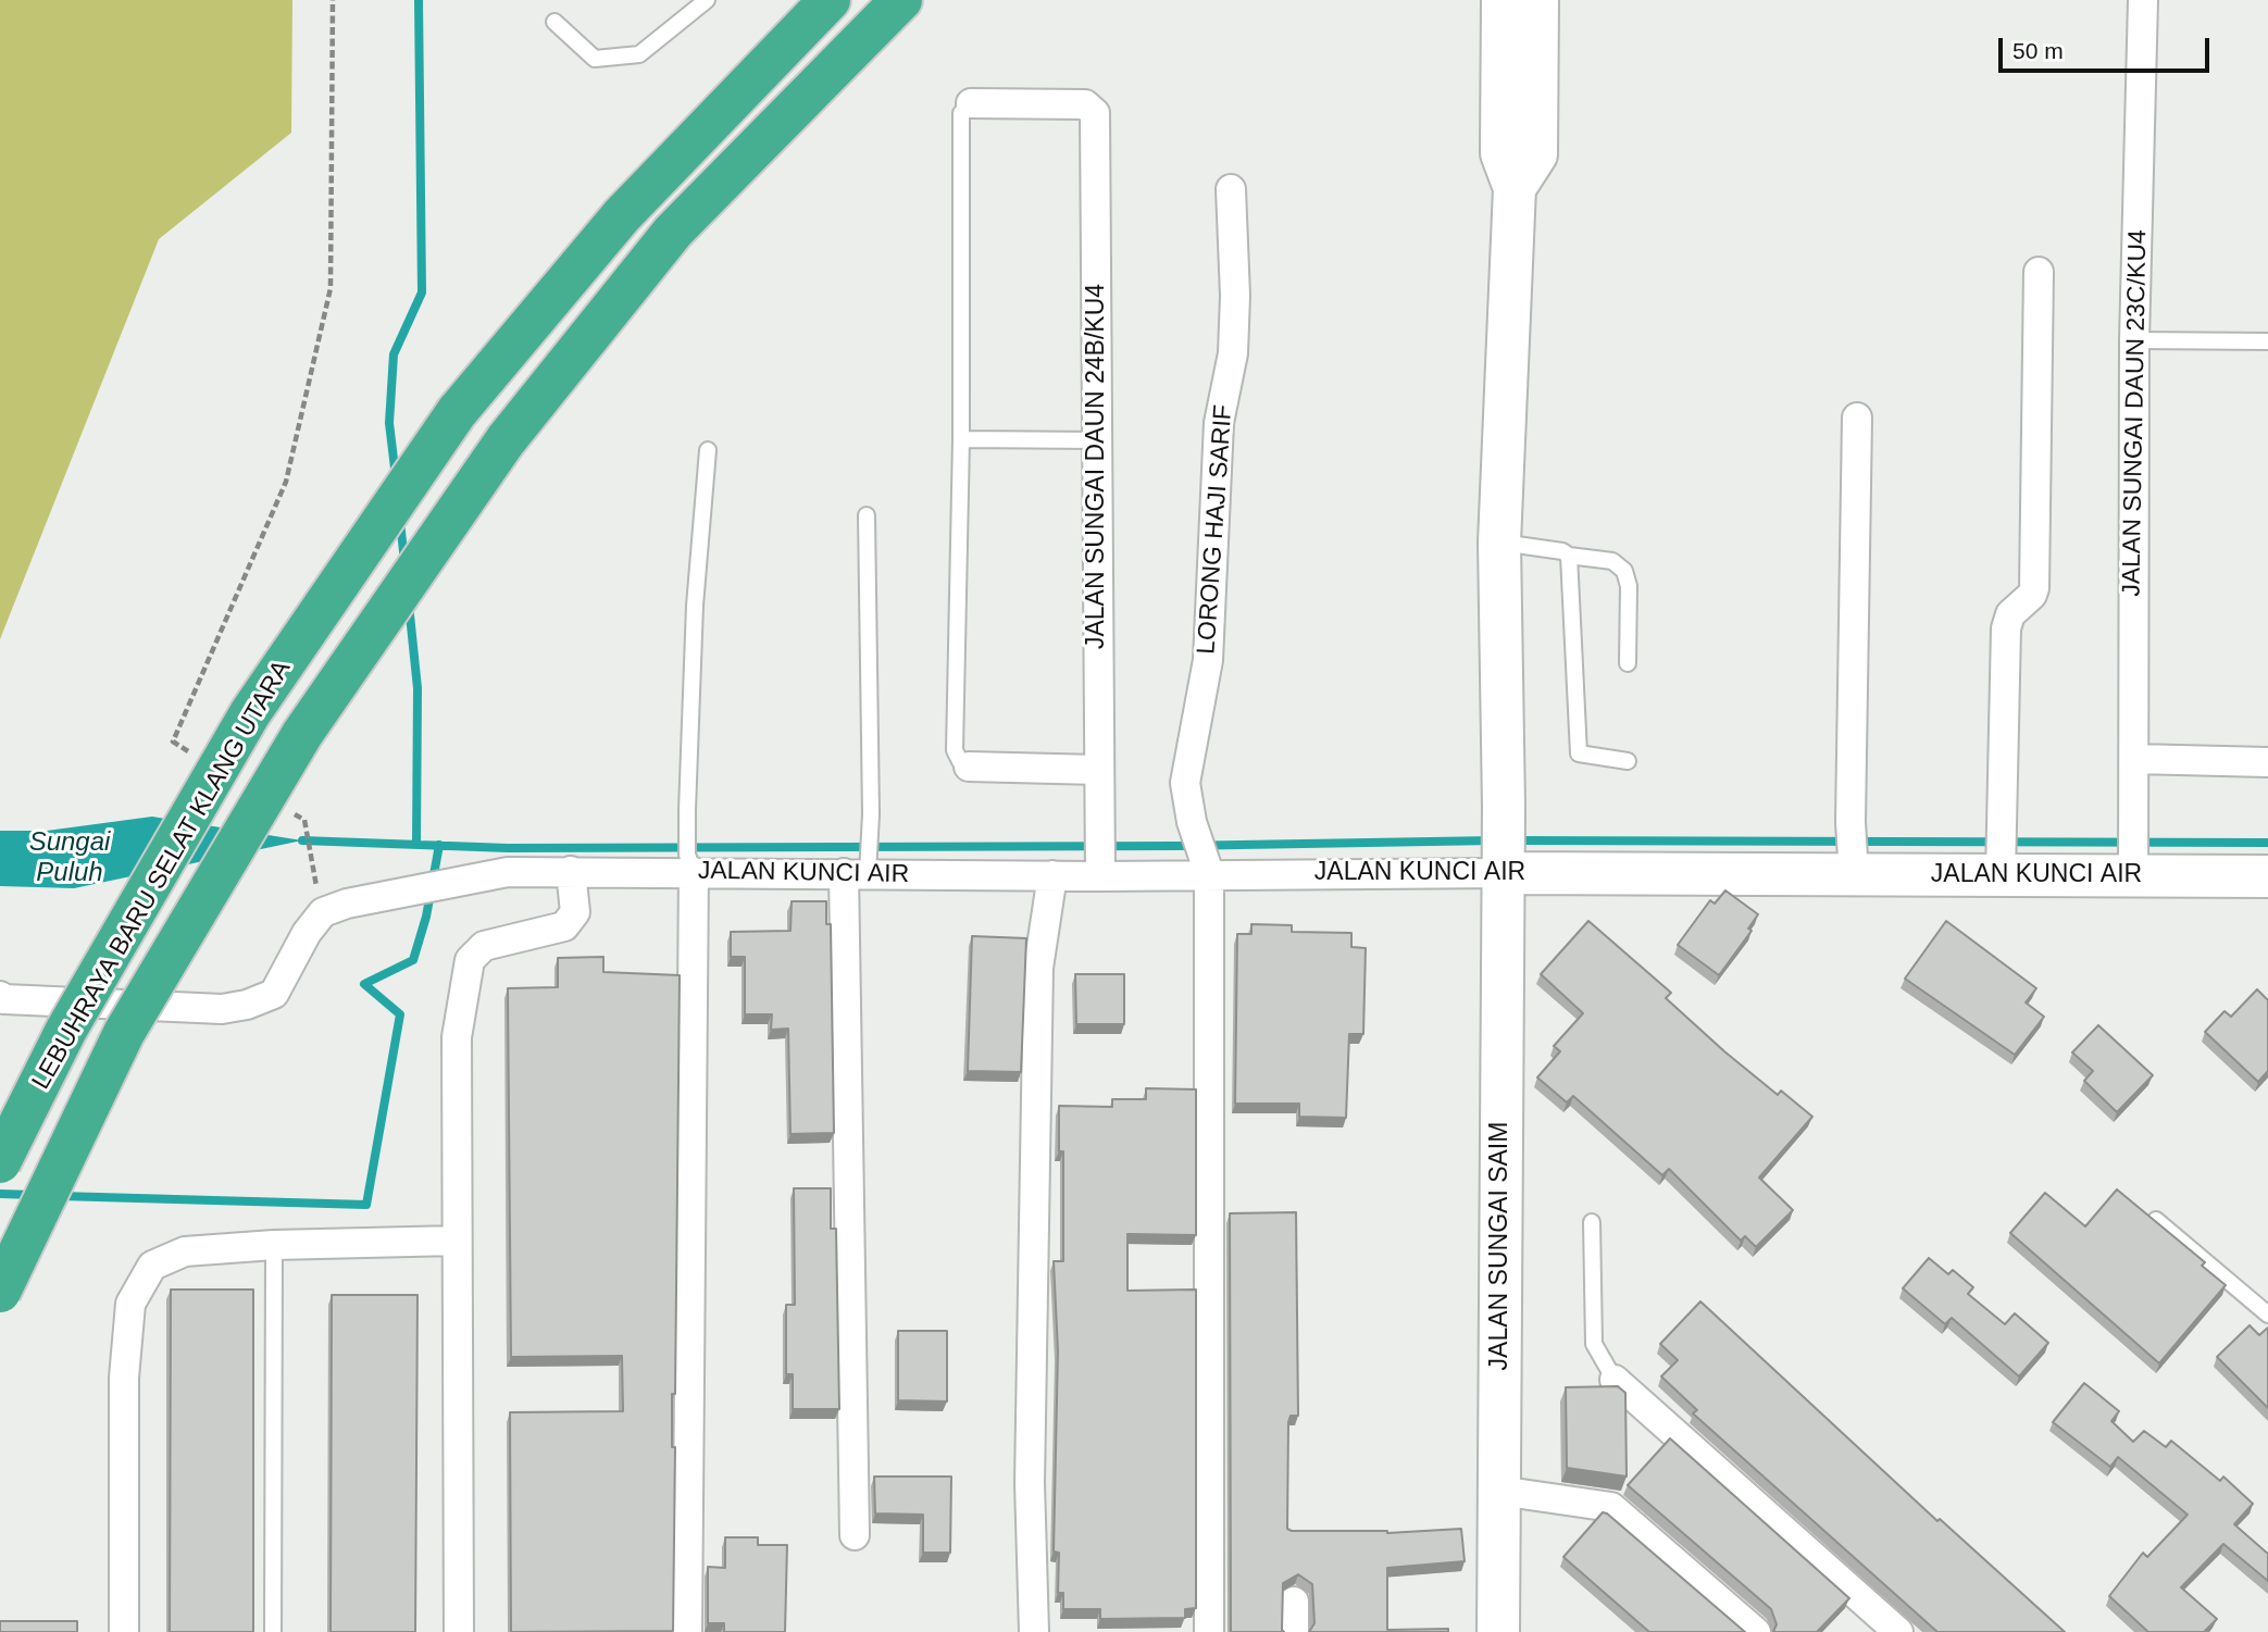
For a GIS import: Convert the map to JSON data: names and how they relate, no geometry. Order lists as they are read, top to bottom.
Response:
{
  "streets": {
    "highway": ["LEBUHRAYA BARU SELAT KLANG UTARA"],
    "street": [
      "JALAN SUNGAI DAUN 23C/KU4",
      "JALAN SUNGAI DAUN 24B/KU4",
      "LORONG HAJI SARIF",
      "JALAN KUNCI AIR",
      "JALAN SUNGAI SAIM"
    ]
  },
  "crossings": [
    ["JALAN SUNGAI DAUN 23C/KU4", "JALAN KUNCI AIR"],
    ["JALAN SUNGAI DAUN 24B/KU4", "JALAN KUNCI AIR"],
    ["LORONG HAJI SARIF", "JALAN KUNCI AIR"],
    ["JALAN KUNCI AIR", "JALAN SUNGAI SAIM"]
  ],
  "water": ["Sungai Puluh"],
  "scale_bar": "50 m"
}
